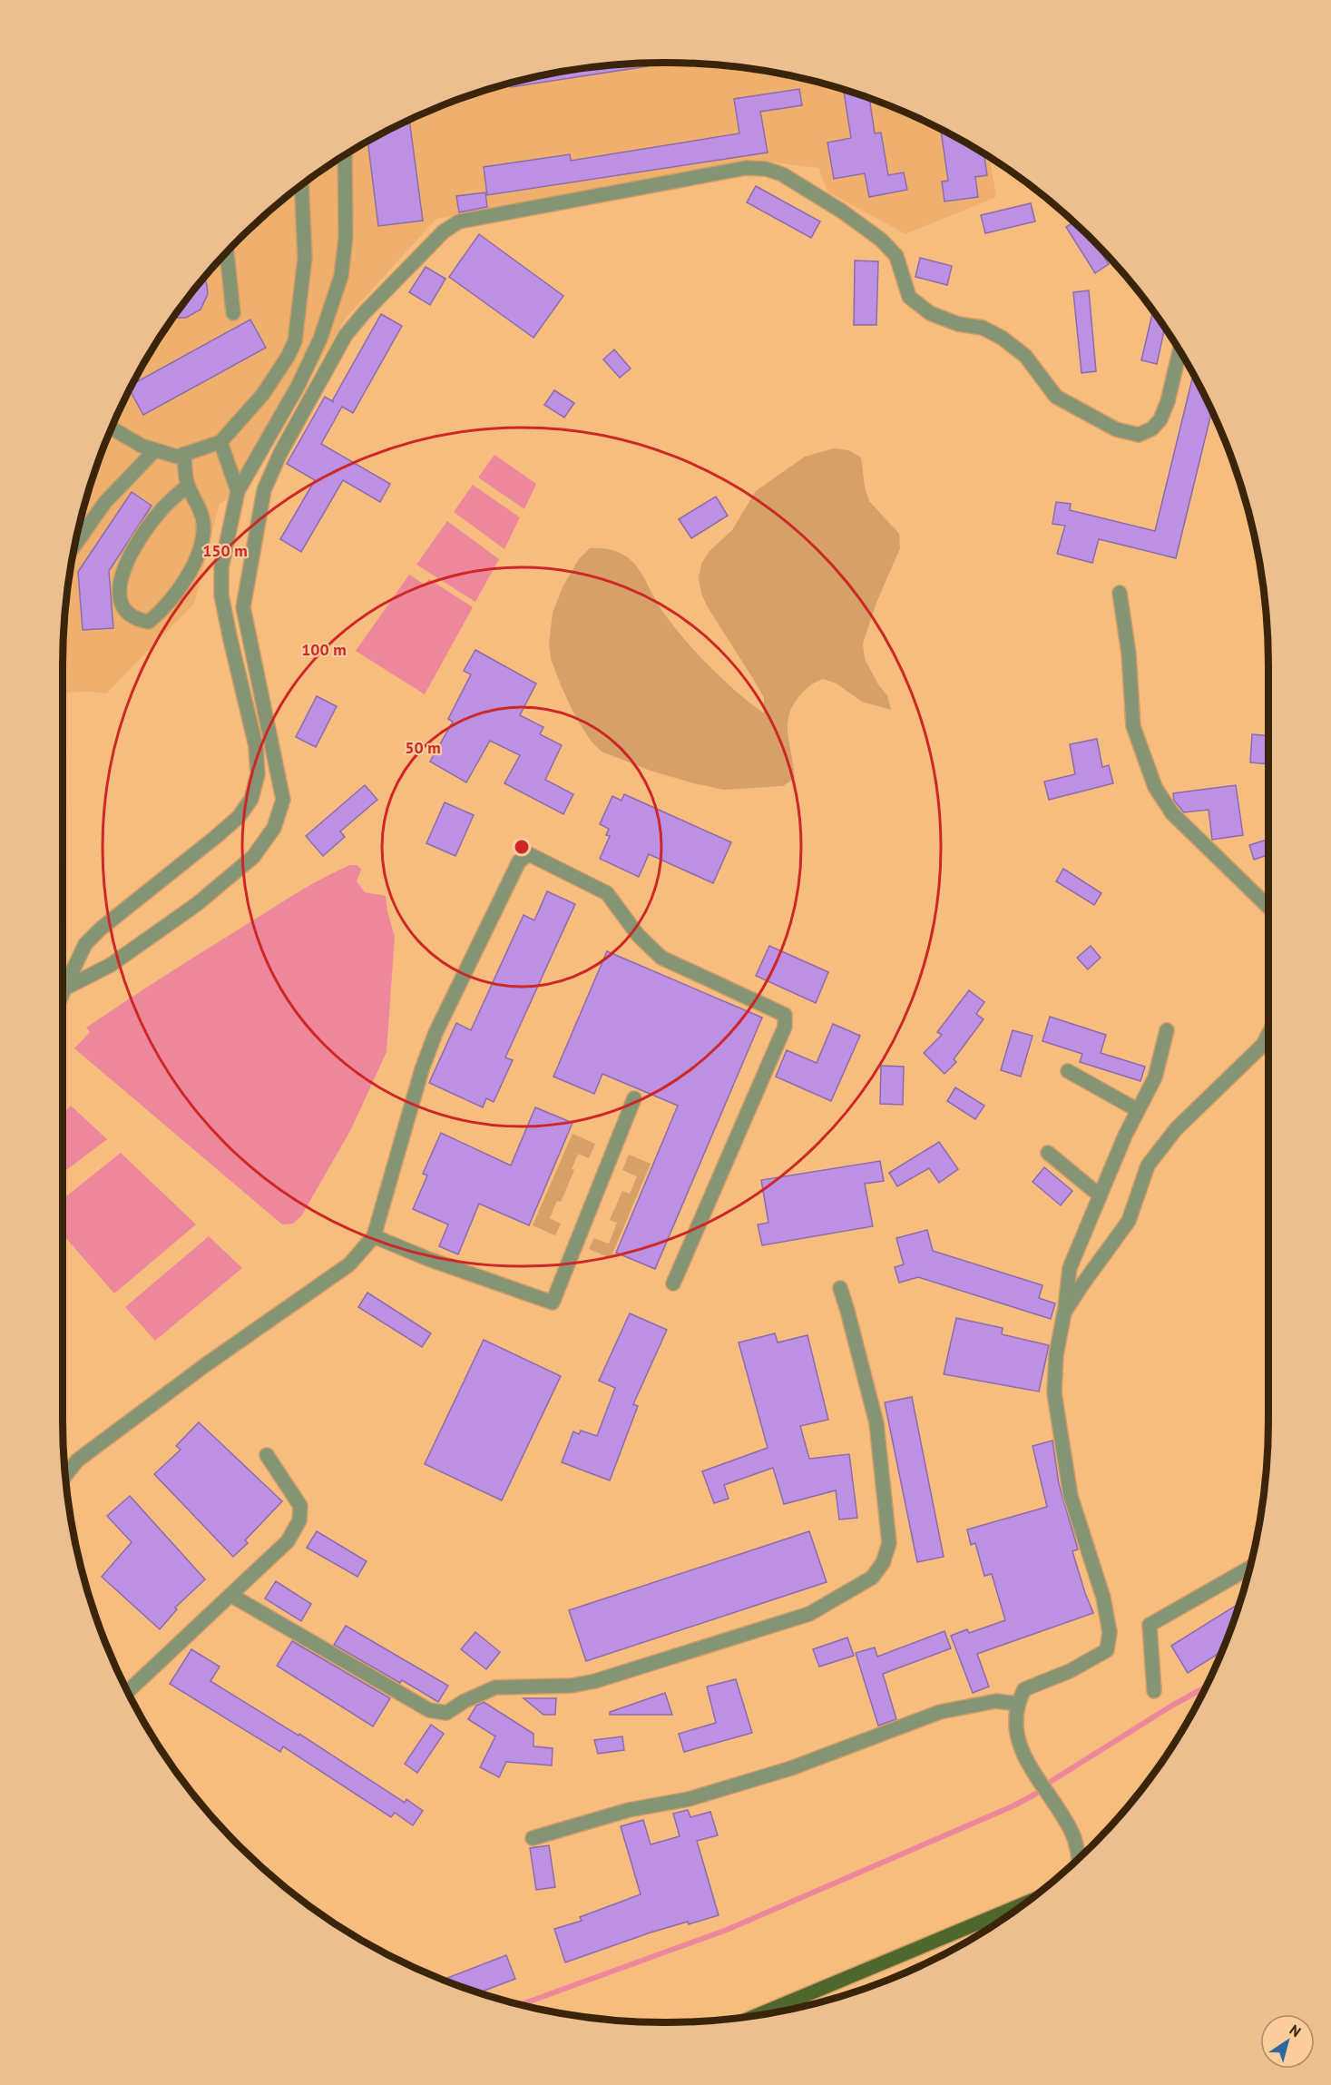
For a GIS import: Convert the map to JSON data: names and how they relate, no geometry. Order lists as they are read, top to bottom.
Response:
{
  "north": "top right",
  "rings": ["150 m", "100 m", "50 m"]
}
